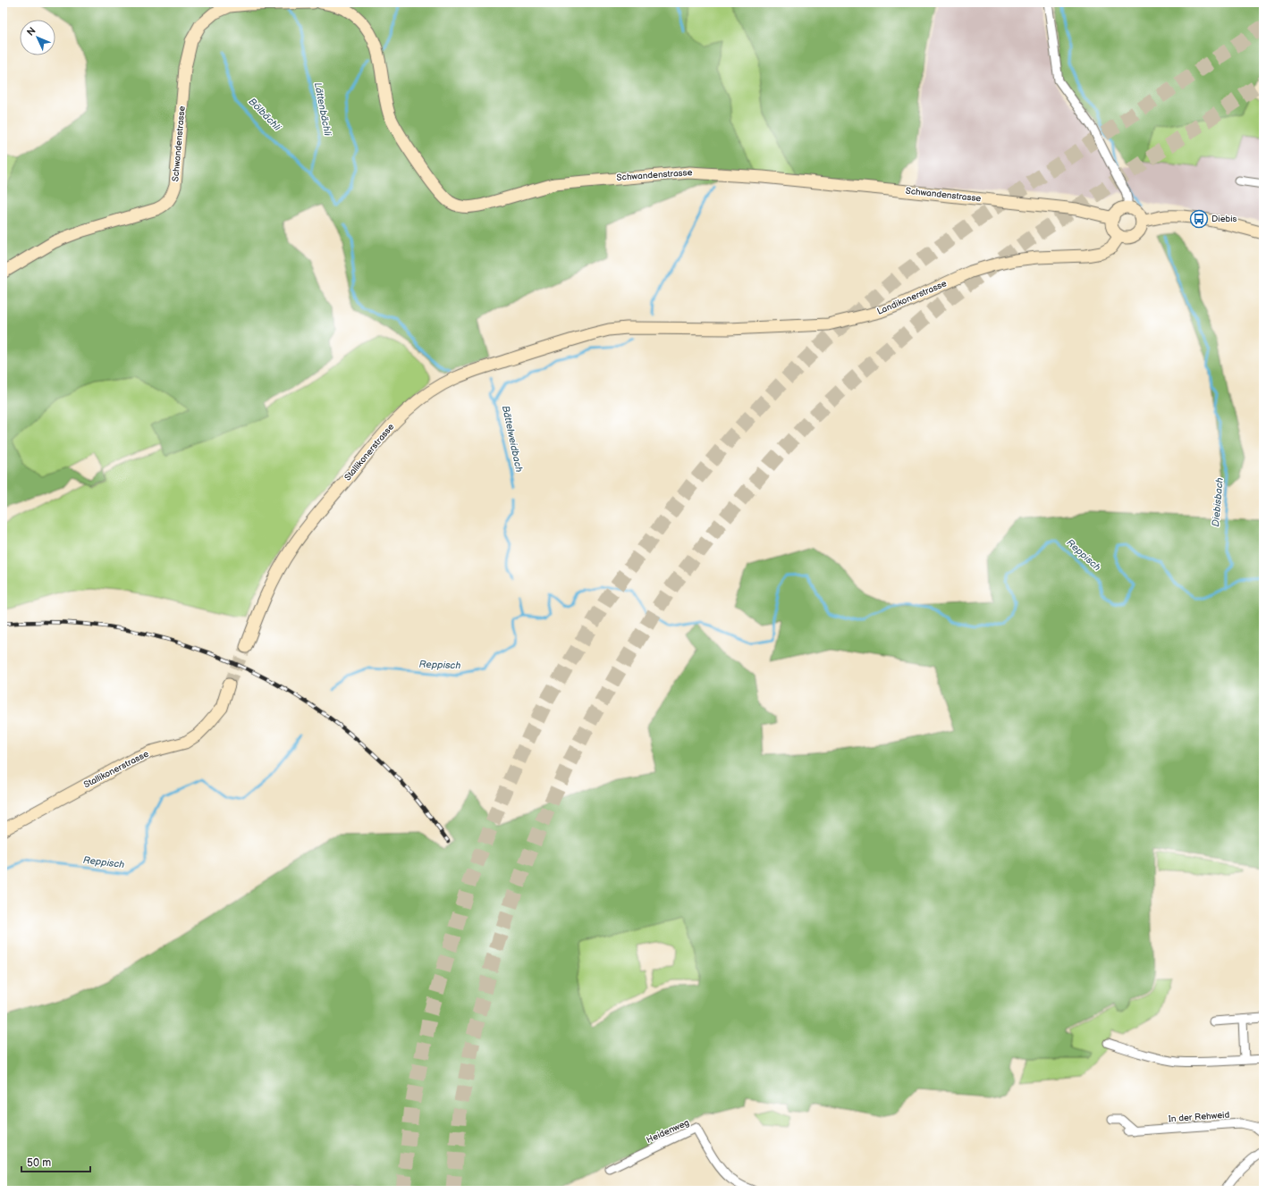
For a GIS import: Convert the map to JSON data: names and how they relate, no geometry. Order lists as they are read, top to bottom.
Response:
{
  "streets": {
    "main road": ["Schwandenstrasse", "Landikonerstrasse", "Stallikonerstrasse"],
    "street": ["In der Rehweid", "Heidenweg"]
  },
  "crossings": [
    ["Schwandenstrasse", "Landikonerstrasse"],
    ["Landikonerstrasse", "Stallikonerstrasse"]
  ],
  "water": [
    "Lättenbächli",
    "Bölbächli",
    "Bättelweidbach",
    "Diebisbach",
    "Reppisch"
  ],
  "places": {
    "bus stop": ["Diebis"]
  },
  "scale_bar": "50 m",
  "north": "top left"
}
